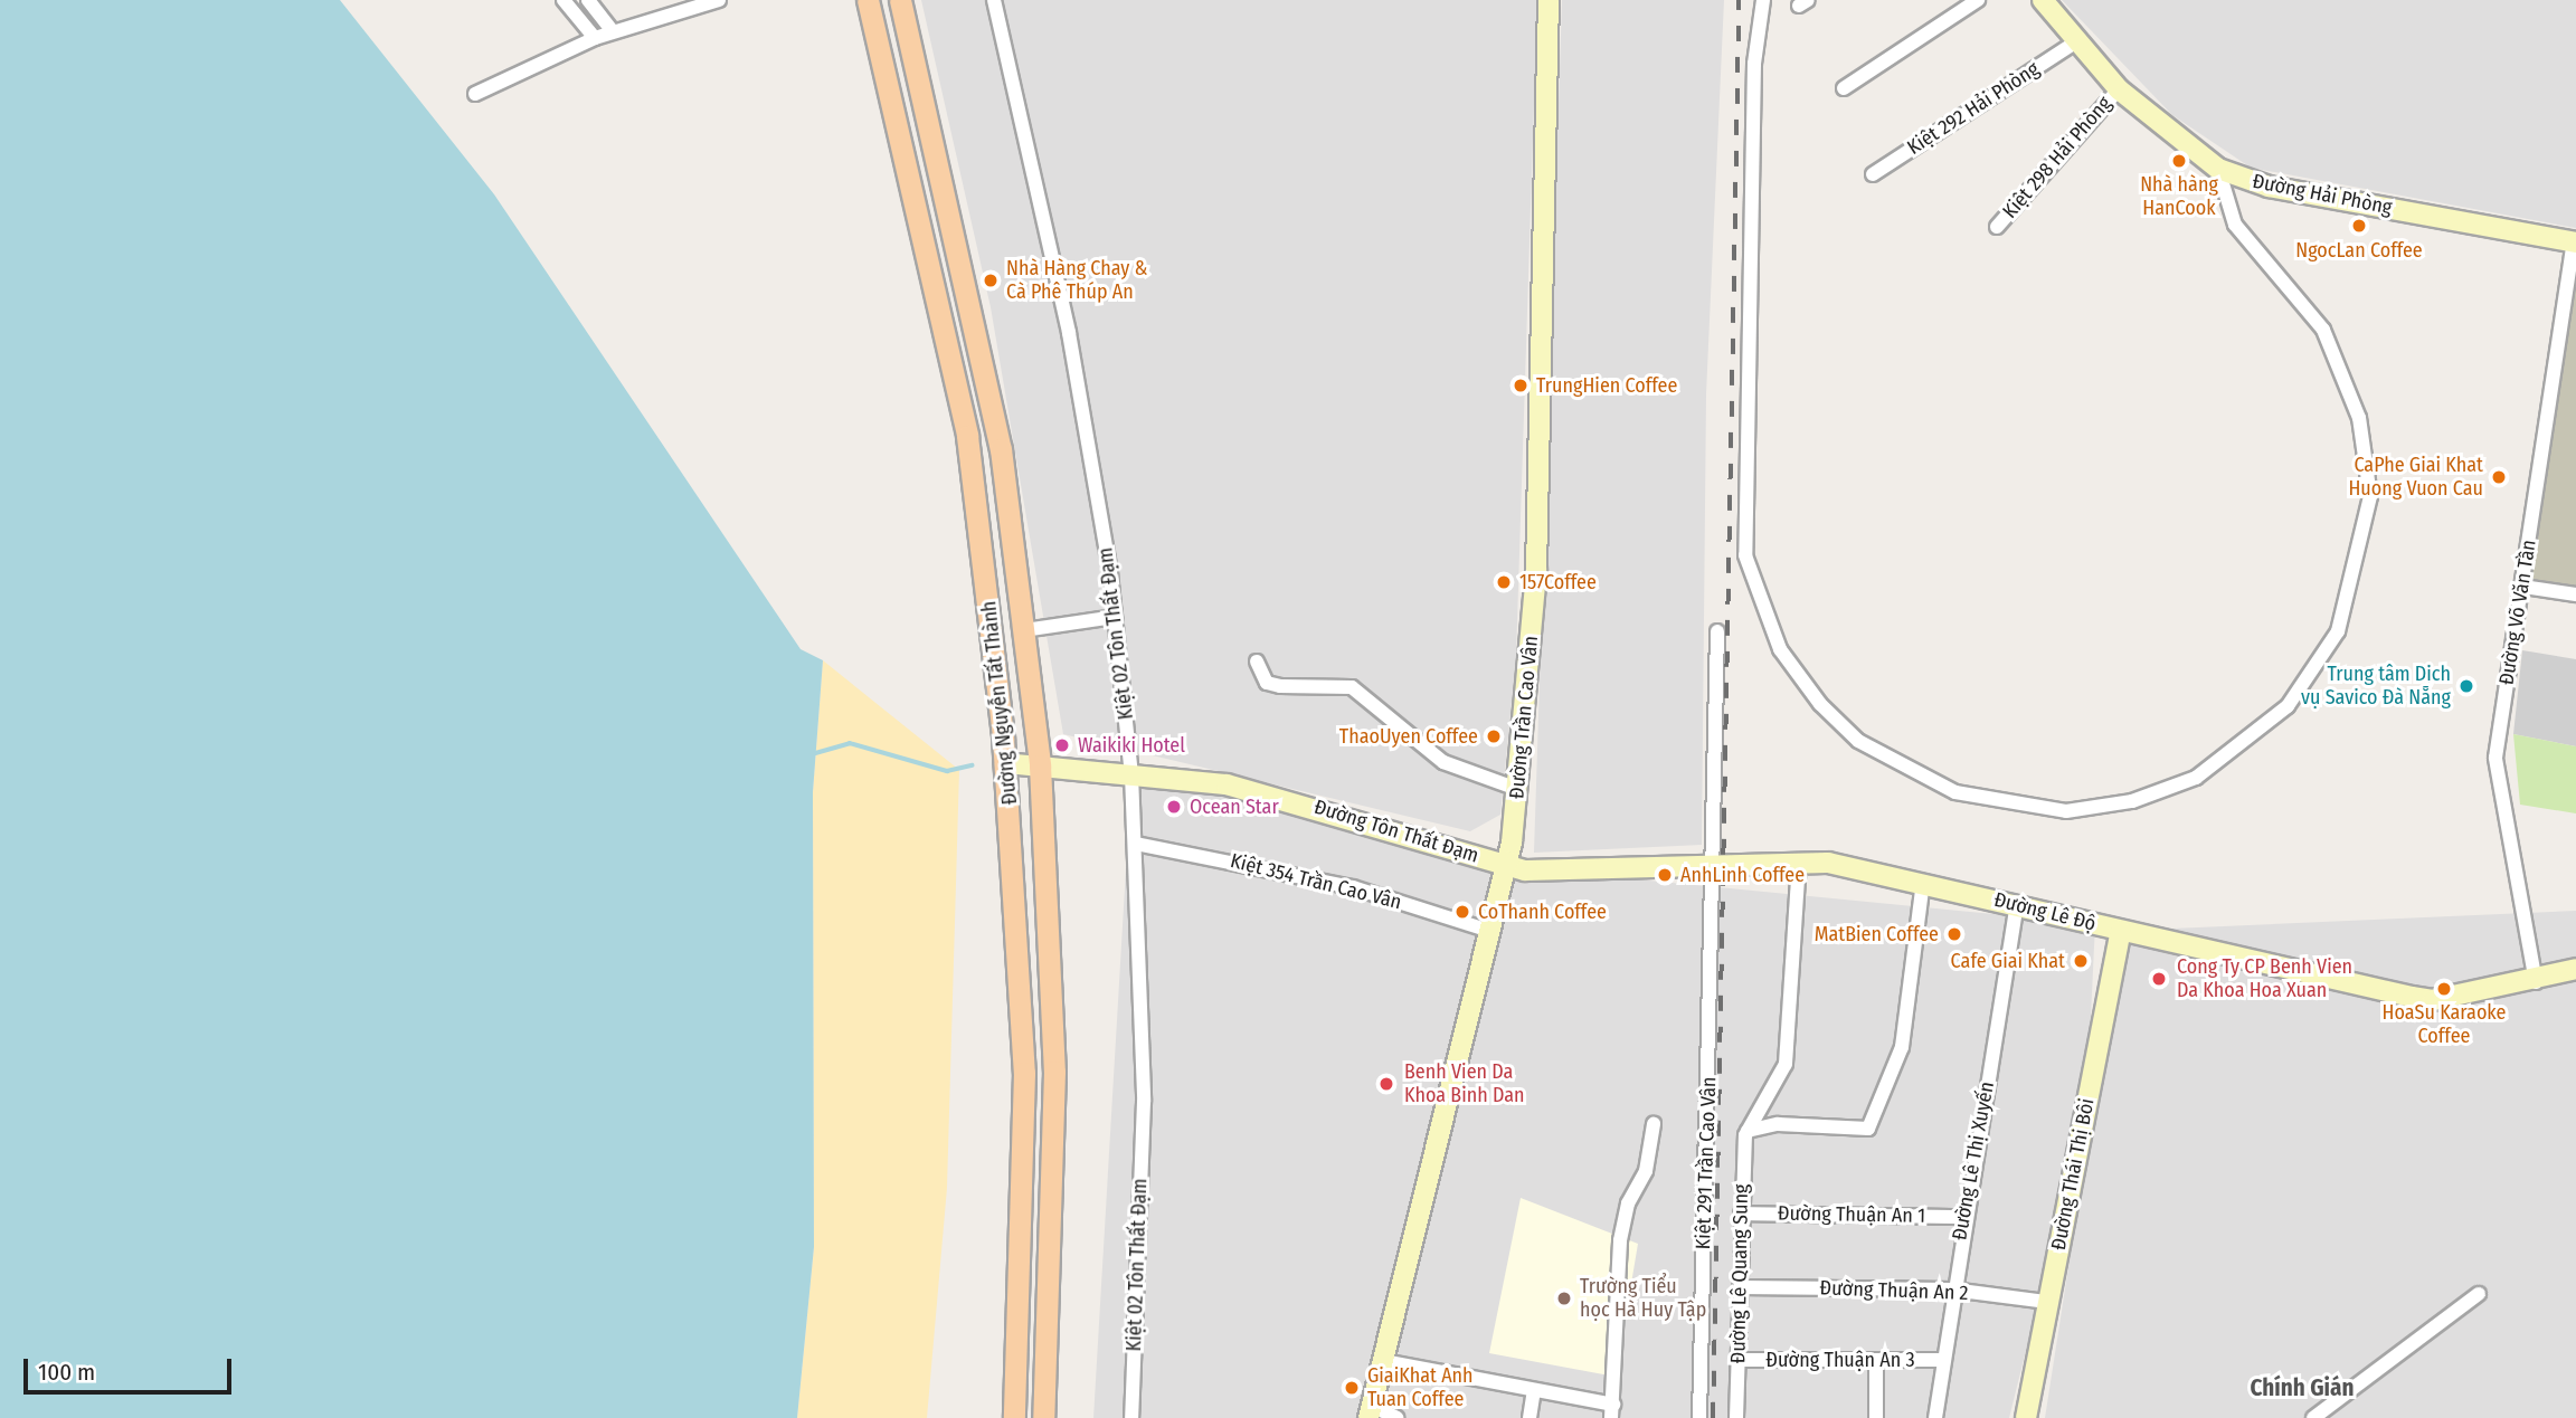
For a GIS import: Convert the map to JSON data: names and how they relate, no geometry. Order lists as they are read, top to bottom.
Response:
{
  "streets": {
    "main road": ["Đường Nguyễn Tất Thành"],
    "street": [
      "Kiệt 292 Hải Phòng",
      "Kiệt 298 Hải Phòng",
      "Đường Hải Phòng",
      "Đường Võ Văn Tần",
      "Kiệt 02 Tôn Thất Đạm",
      "Đường Trần Cao Vân",
      "Đường Tôn Thất Đạm",
      "Kiệt 354 Trần Cao Vân",
      "Đường Lê Độ",
      "Đường Lê Thị Xuyến",
      "Kiệt 291 Trần Cao Vân",
      "Đường Thái Thị Bôi",
      "Đường Thuận An 1",
      "Đường Lê Quang Sung",
      "Đường Thuận An 2",
      "Đường Thuận An 3"
    ]
  },
  "crossings": [
    ["Kiệt 292 Hải Phòng", "Đường Hải Phòng"],
    ["Kiệt 298 Hải Phòng", "Đường Hải Phòng"],
    ["Đường Hải Phòng", "Đường Võ Văn Tần"],
    ["Đường Võ Văn Tần", "Đường Lê Độ"],
    ["Kiệt 02 Tôn Thất Đạm", "Đường Tôn Thất Đạm"],
    ["Kiệt 02 Tôn Thất Đạm", "Kiệt 354 Trần Cao Vân"],
    ["Đường Nguyễn Tất Thành", "Đường Tôn Thất Đạm"],
    ["Đường Trần Cao Vân", "Đường Tôn Thất Đạm"],
    ["Đường Trần Cao Vân", "Kiệt 354 Trần Cao Vân"],
    ["Đường Trần Cao Vân", "Đường Lê Độ"],
    ["Đường Tôn Thất Đạm", "Đường Lê Độ"],
    ["Đường Lê Độ", "Đường Lê Thị Xuyến"],
    ["Đường Lê Độ", "Kiệt 291 Trần Cao Vân"],
    ["Đường Lê Độ", "Đường Thái Thị Bôi"],
    ["Đường Lê Độ", "Đường Lê Quang Sung"],
    ["Đường Lê Thị Xuyến", "Đường Thuận An 1"],
    ["Đường Lê Thị Xuyến", "Đường Thuận An 2"],
    ["Đường Lê Thị Xuyến", "Đường Thuận An 3"],
    ["Đường Thái Thị Bôi", "Đường Thuận An 2"],
    ["Đường Thuận An 1", "Đường Lê Quang Sung"],
    ["Đường Lê Quang Sung", "Đường Thuận An 2"],
    ["Đường Lê Quang Sung", "Đường Thuận An 3"]
  ],
  "districts": ["Chính Gián"],
  "places": [
    "Nhà hàng HanCook",
    "NgocLan Coffee",
    "Nhà Hàng Chay & Cà Phê Thúp An",
    "TrungHien Coffee",
    "CaPhe Giai Khat Huong Vuon Cau",
    "157Coffee",
    "Trung tâm Dịch vụ Savico Đà Nẵng",
    "ThaoUyen Coffee",
    "Waikiki Hotel",
    "Ocean Star",
    "AnhLinh Coffee",
    "CoThanh Coffee",
    "MatBien Coffee",
    "Cafe Giai Khat",
    "Cong Ty CP Benh Vien Da Khoa Hoa Xuan",
    "HoaSu Karaoke Coffee",
    "Benh Vien Da Khoa Binh Dan",
    "Trường Tiểu học Hà Huy Tập",
    "GiaiKhat Anh Tuan Coffee"
  ],
  "scale_bar": "100 m"
}
